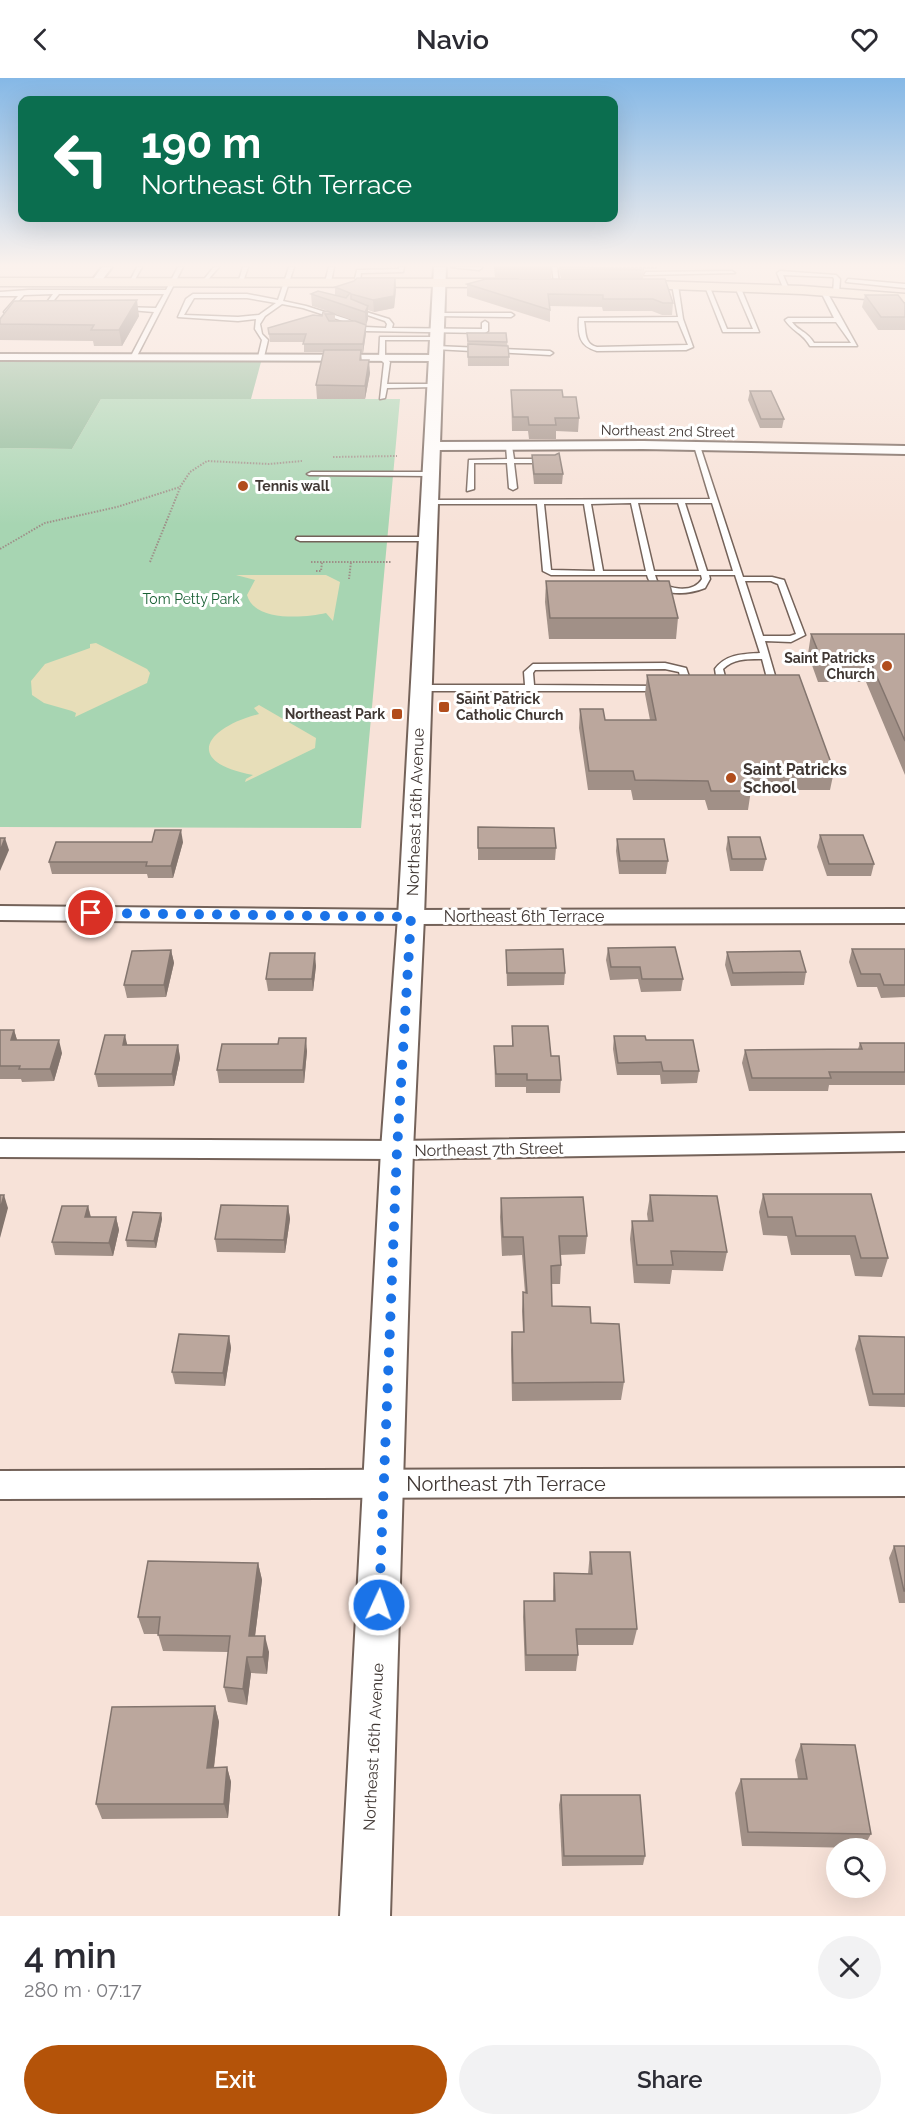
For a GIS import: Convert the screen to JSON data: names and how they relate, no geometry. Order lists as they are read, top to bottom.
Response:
{
  "streets": {
    "street": [
      "Northeast 2nd Street",
      "Northeast 16th Avenue",
      "Northeast 6th Terrace",
      "Northeast 7th Street",
      "Northeast 7th Terrace"
    ]
  },
  "crossings": [
    ["Northeast 2nd Street", "Northeast 16th Avenue"],
    ["Northeast 16th Avenue", "Northeast 6th Terrace"],
    ["Northeast 16th Avenue", "Northeast 7th Street"],
    ["Northeast 16th Avenue", "Northeast 7th Terrace"]
  ],
  "parks": ["Tom Petty Park"],
  "places": {
    "other": ["Tennis wall", "Saint Patricks Church", "Saint Patricks School"],
    "transit": ["Saint Patrick Catholic Church", "Northeast Park"]
  },
  "page": {
    "header": "Navio",
    "turn": ["190 m", "Northeast 6th Terrace"],
    "heading": ["4 min", "280 m · 07:17"],
    "buttons": ["Exit", "Share"]
  }
}
